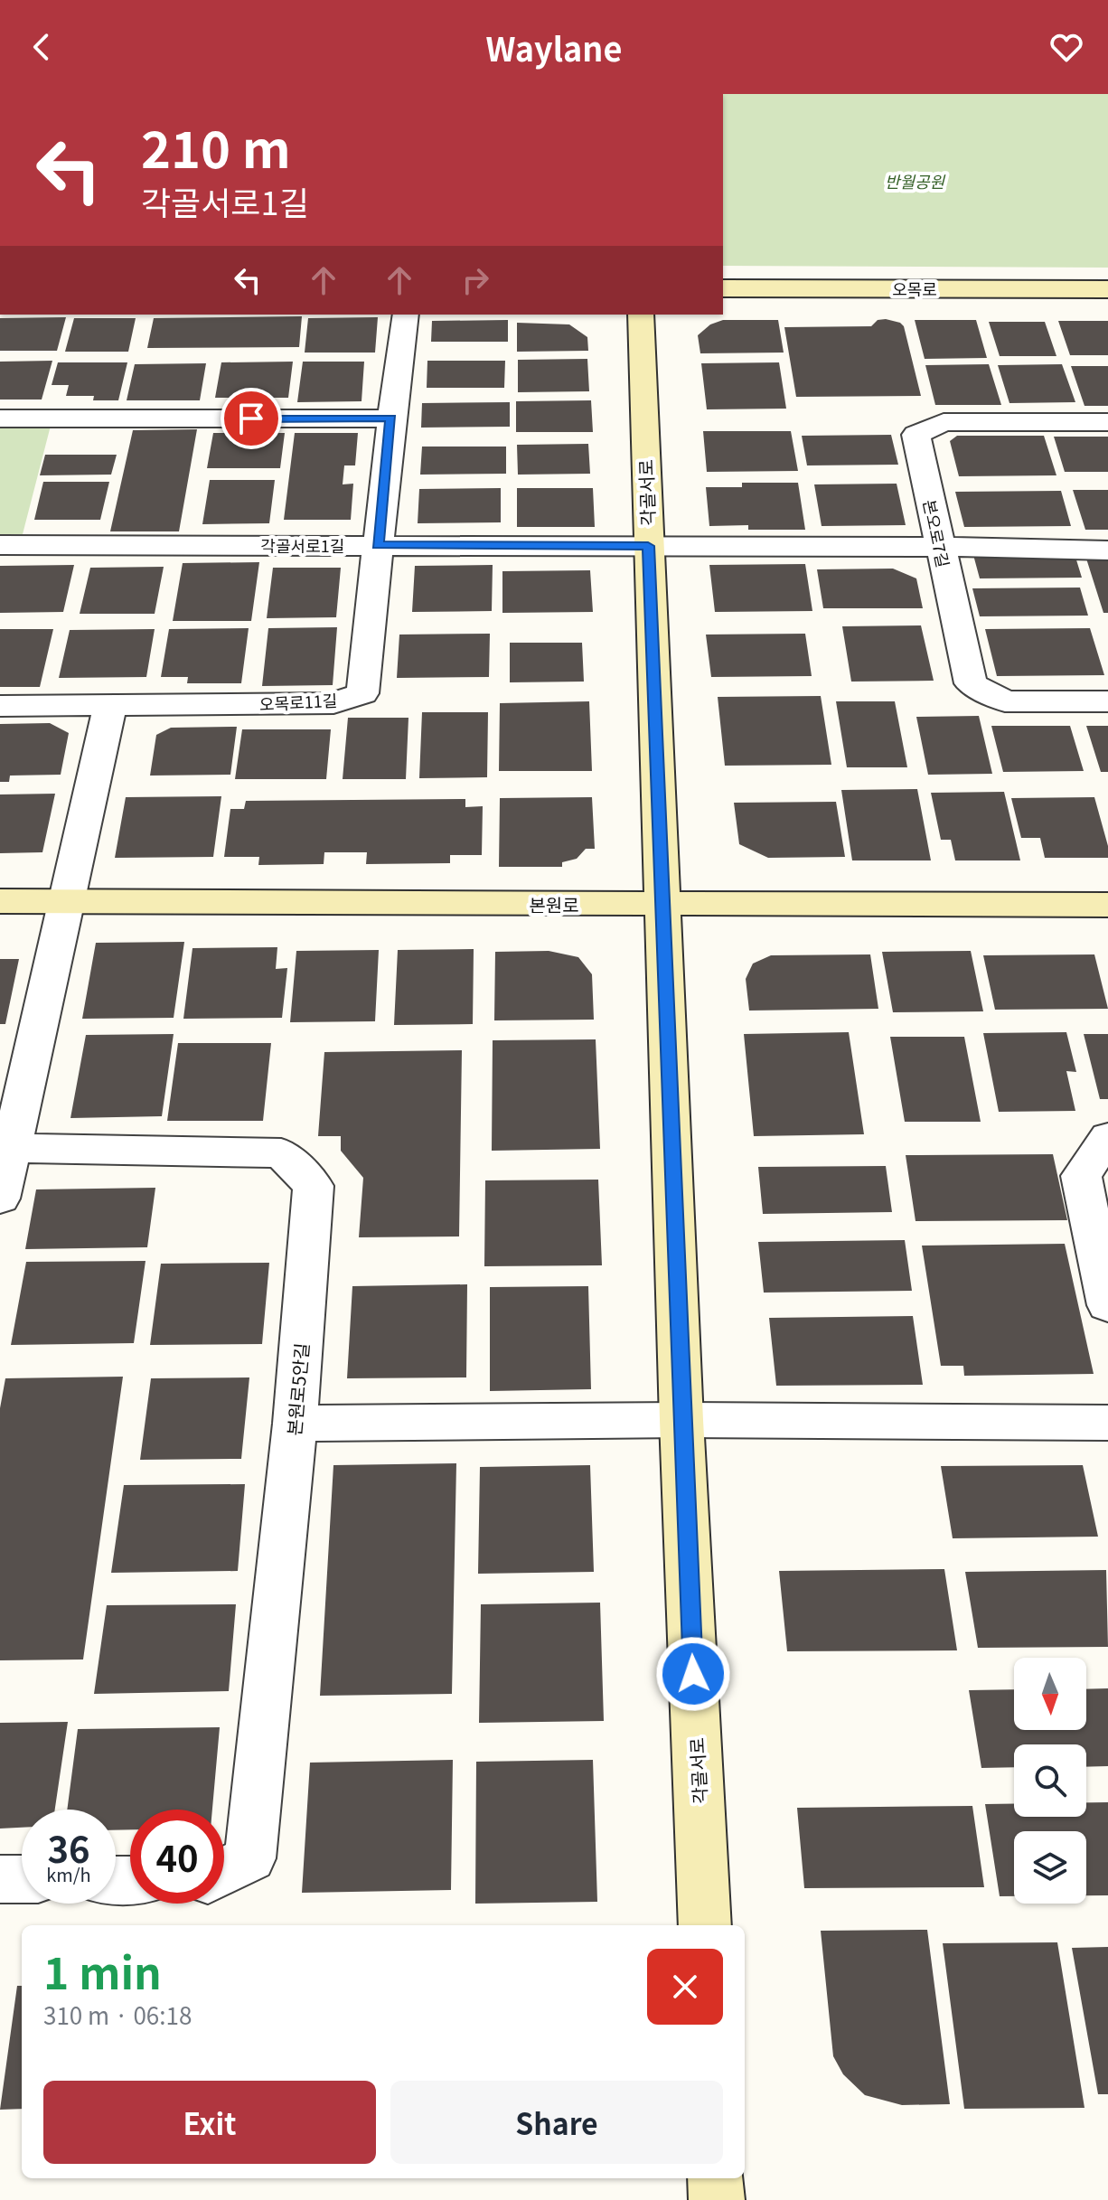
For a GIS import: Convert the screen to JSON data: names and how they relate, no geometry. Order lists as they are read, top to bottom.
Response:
{
  "streets": {
    "street": [
      "오목로",
      "각골서로",
      "본오로7길",
      "각골서로1길",
      "오목로11길",
      "본원로",
      "본원로5안길"
    ]
  },
  "crossings": [
    ["각골서로", "각골서로1길"],
    ["각골서로", "본원로"],
    ["본오로7길", "각골서로1길"],
    ["각골서로1길", "오목로11길"]
  ],
  "parks": ["반월공원"],
  "north": "bottom",
  "page": {
    "header": "Waylane",
    "turn": ["210 m", "각골서로1길"],
    "speed": "36 km/h",
    "limit": "40",
    "heading": ["1 min", "310 m · 06:18"],
    "buttons": ["Exit", "Share"]
  }
}
